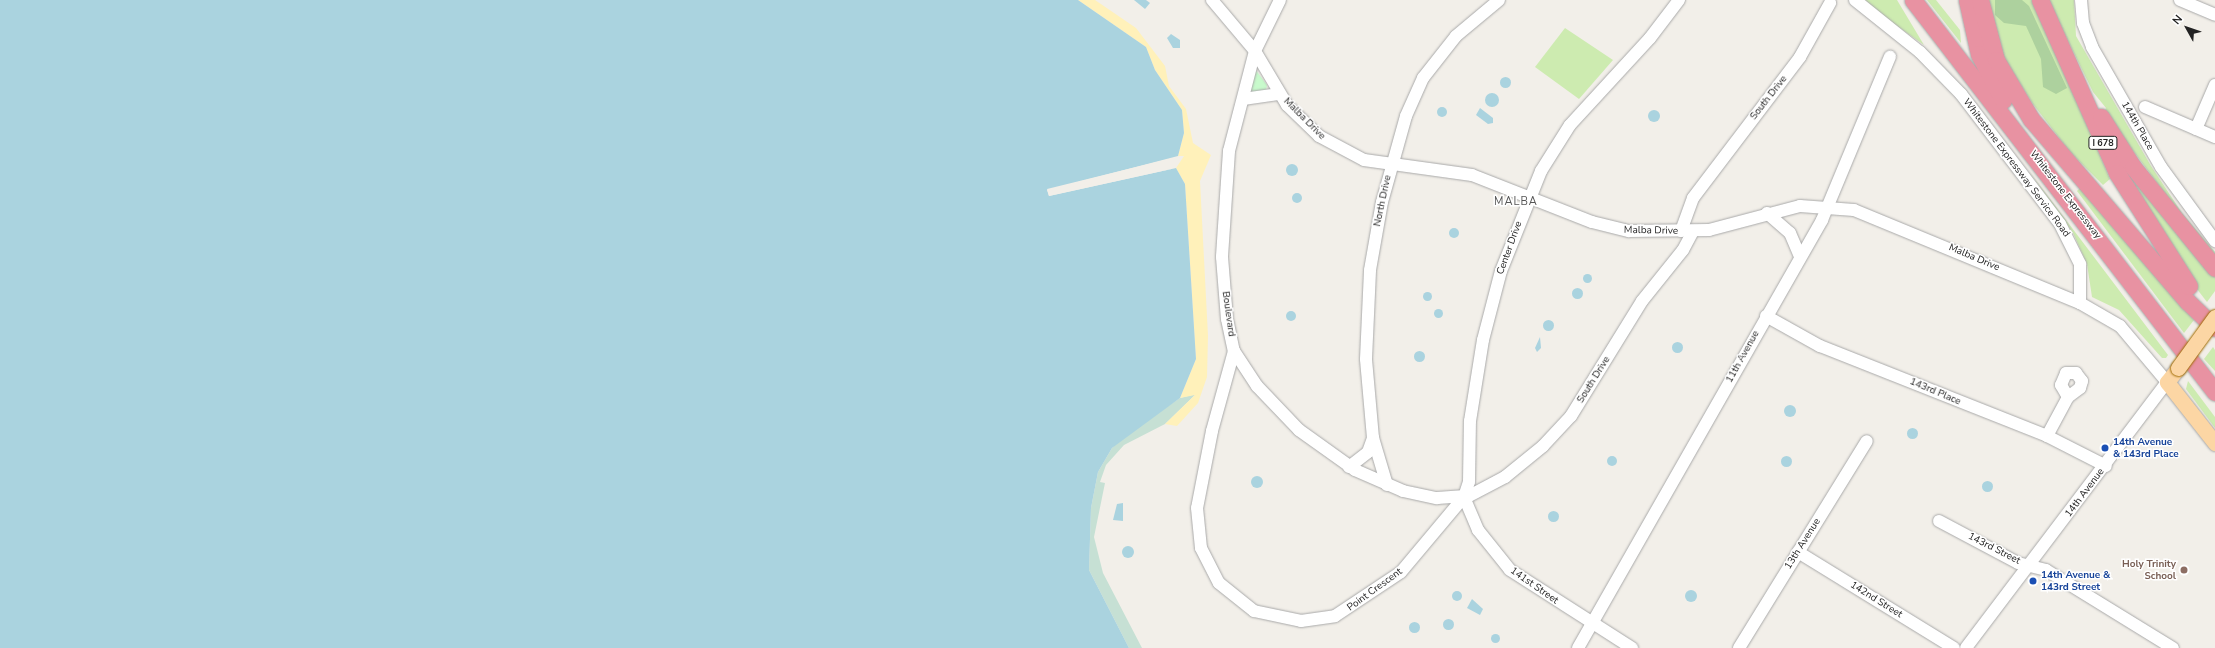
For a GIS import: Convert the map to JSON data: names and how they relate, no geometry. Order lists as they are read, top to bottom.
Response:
{
  "streets": {
    "highway": ["I 678", "Whitestone Expressway"],
    "main road": ["14th Avenue"],
    "street": [
      "South Drive",
      "Malba Drive",
      "144th Place",
      "Whitestone Expressway Service Road",
      "North Drive",
      "Center Drive",
      "Boulevard",
      "11th Avenue",
      "143rd Place",
      "13th Avenue",
      "143rd Street",
      "141st Street",
      "Point Crescent",
      "142nd Street"
    ]
  },
  "crossings": [
    ["South Drive", "Malba Drive"],
    ["South Drive", "Center Drive"],
    ["South Drive", "Boulevard"],
    ["South Drive", "141st Street"],
    ["South Drive", "Point Crescent"],
    ["Malba Drive", "Whitestone Expressway Service Road"],
    ["Malba Drive", "North Drive"],
    ["Malba Drive", "Center Drive"],
    ["Malba Drive", "Boulevard"],
    ["Malba Drive", "11th Avenue"],
    ["North Drive", "Boulevard"],
    ["Center Drive", "Boulevard"],
    ["Center Drive", "141st Street"],
    ["Center Drive", "Point Crescent"],
    ["Boulevard", "141st Street"],
    ["Boulevard", "Point Crescent"],
    ["11th Avenue", "143rd Place"],
    ["11th Avenue", "141st Street"],
    ["143rd Place", "14th Avenue"],
    ["14th Avenue", "143rd Street"],
    ["13th Avenue", "142nd Street"],
    ["141st Street", "Point Crescent"]
  ],
  "districts": ["MALBA"],
  "places": ["14th Avenue & 143rd Place", "Holy Trinity School", "14th Avenue & 143rd Street"],
  "north": "top left"
}
